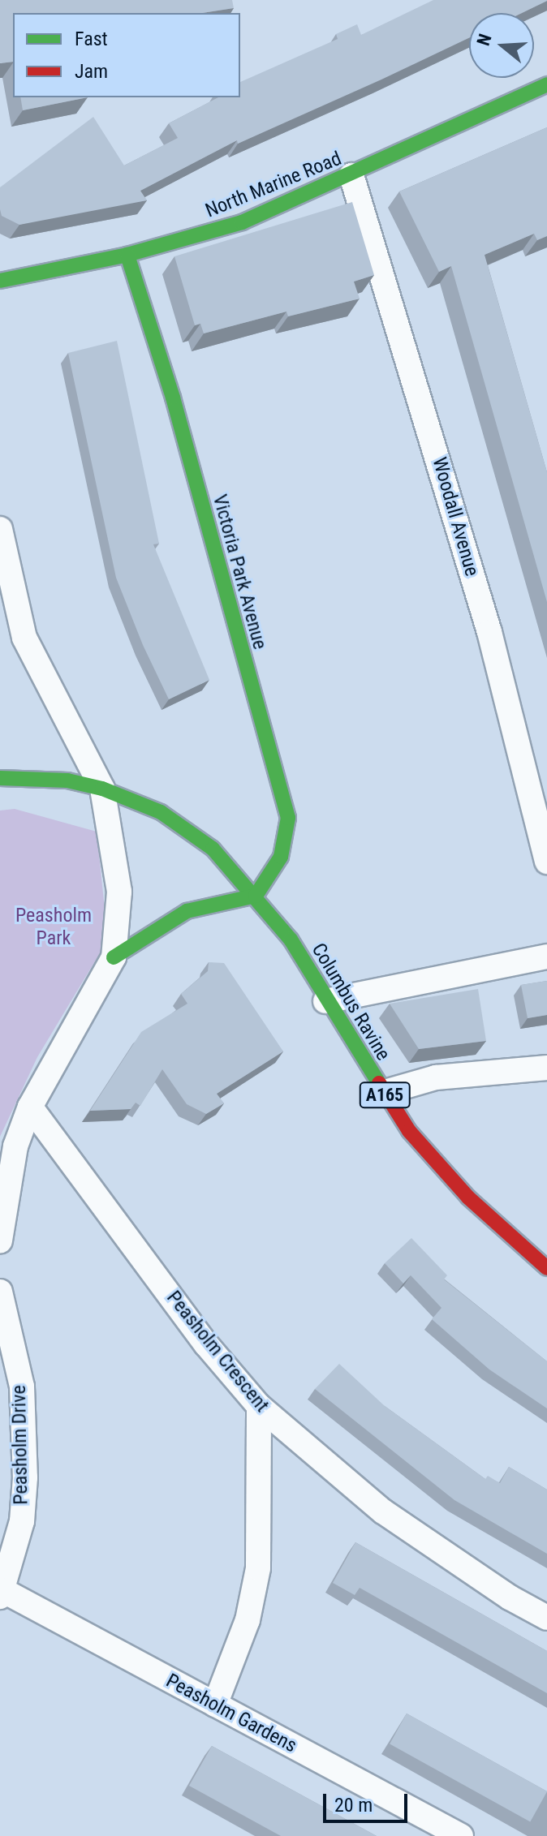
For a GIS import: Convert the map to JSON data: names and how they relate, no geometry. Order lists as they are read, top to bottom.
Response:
{
  "streets": {
    "main road": [
      "North Marine Road",
      "Victoria Park Avenue",
      "Columbus Ravine",
      "A165"
    ],
    "street": [
      "Woodall Avenue",
      "Peasholm Crescent",
      "Peasholm Drive",
      "Peasholm Gardens"
    ]
  },
  "crossings": [
    ["North Marine Road", "Woodall Avenue"],
    ["North Marine Road", "Victoria Park Avenue"],
    ["Victoria Park Avenue", "Columbus Ravine"],
    ["Victoria Park Avenue", "A165"],
    ["Columbus Ravine", "A165"],
    ["Peasholm Drive", "Peasholm Gardens"]
  ],
  "parks": ["Peasholm Park"],
  "legend": ["Fast", "Jam"],
  "scale_bar": "20 m",
  "north": "left"
}
